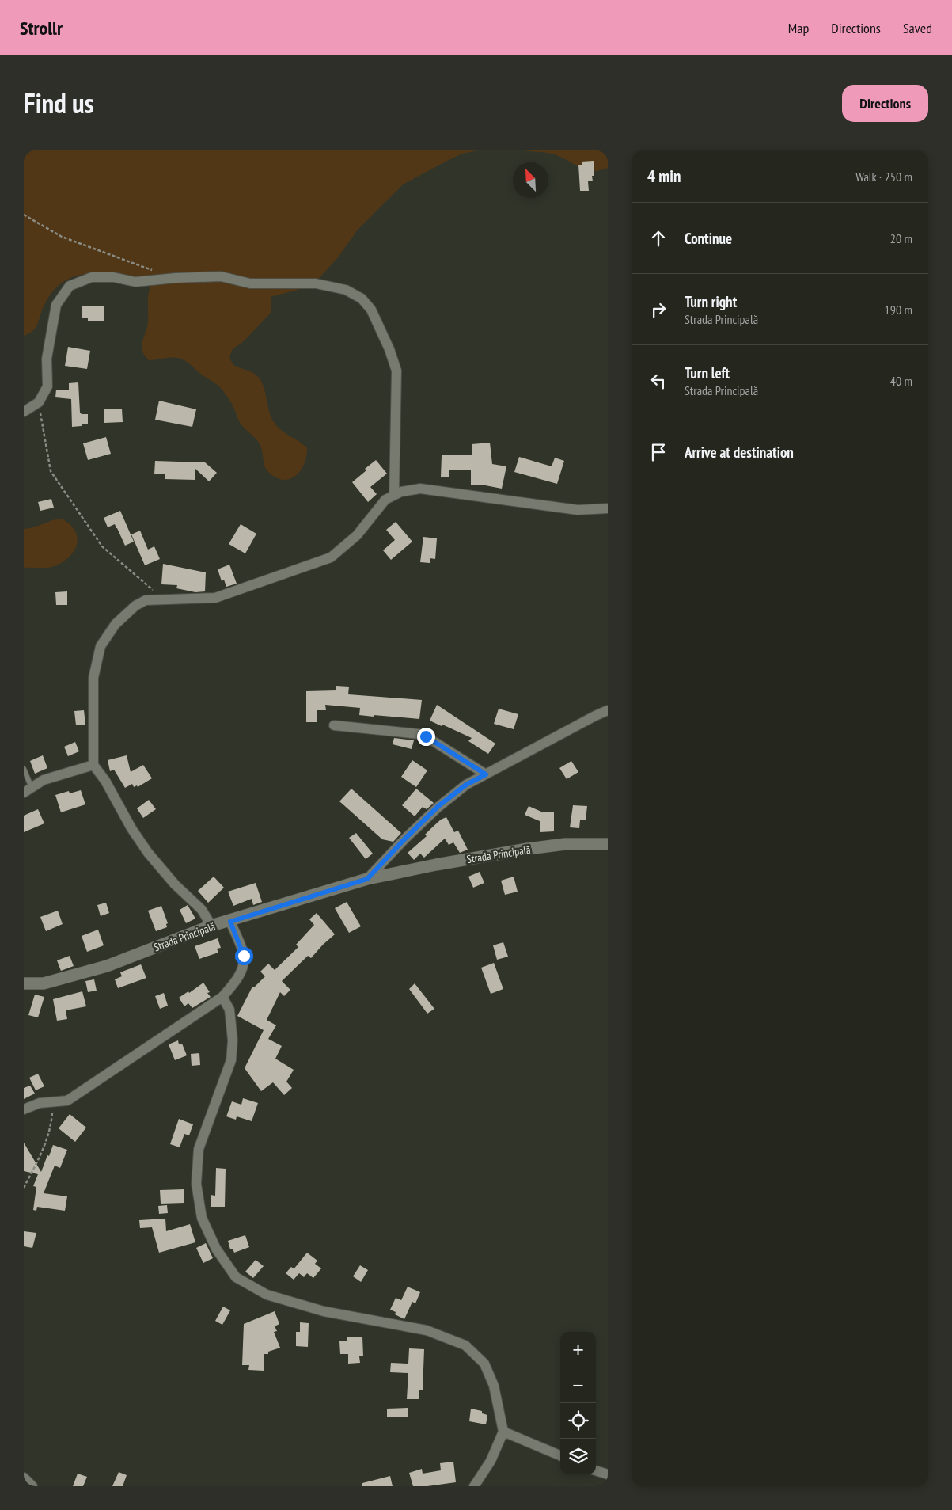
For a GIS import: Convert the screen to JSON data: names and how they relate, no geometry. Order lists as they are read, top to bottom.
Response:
{
  "streets": {
    "street": ["Strada Principală"]
  },
  "north": "top left",
  "page": {
    "header": "Strollr",
    "nav": ["Map", "Directions", "Saved"],
    "title": "Find us",
    "buttons": "Directions",
    "heading": ["4 min", "Walk · 250 m"],
    "list": [
      ["Continue", "20 m"],
      ["Turn right", "Strada Principală", "190 m"],
      ["Turn left", "Strada Principală", "40 m"],
      "Arrive at destination"
    ],
    "map_buttons": ["+", "−"]
  }
}
